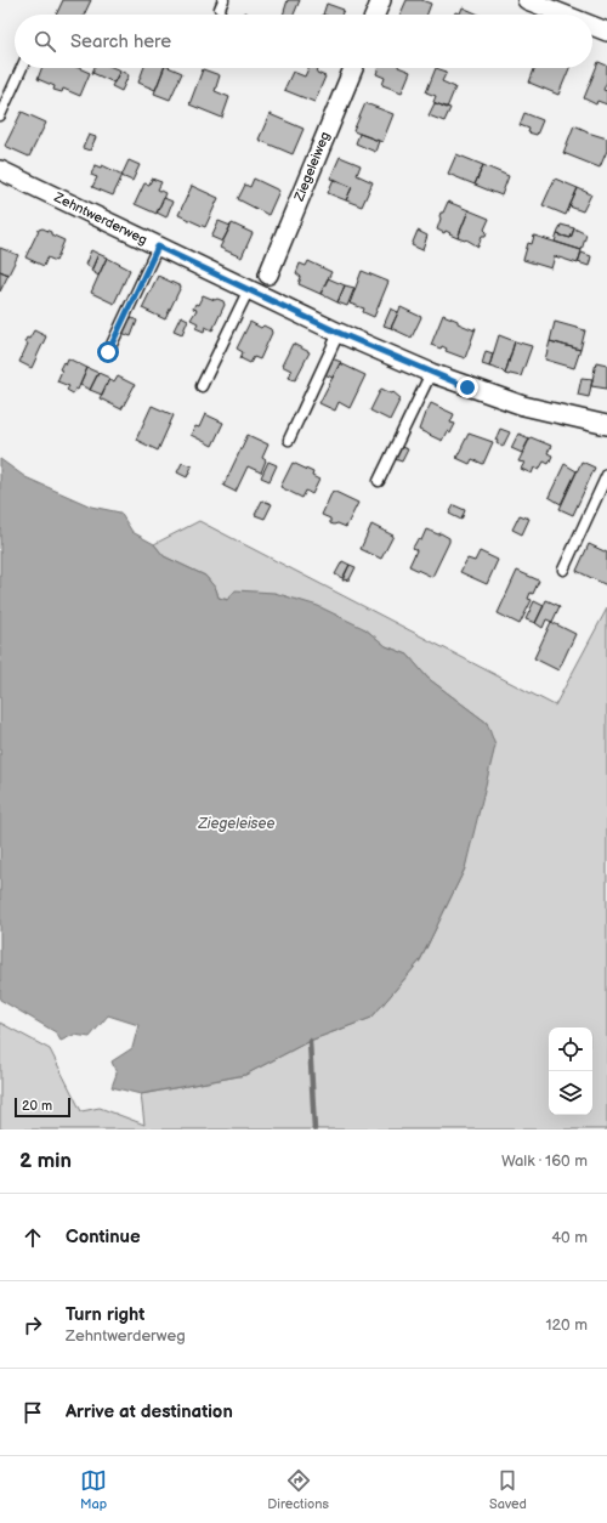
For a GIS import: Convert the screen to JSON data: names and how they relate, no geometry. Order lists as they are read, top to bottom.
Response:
{
  "streets": {
    "street": ["Ziegeleiweg", "Zehntwerderweg"]
  },
  "water": ["Ziegeleisee"],
  "scale_bar": "20 m",
  "page": {
    "search": "Search here",
    "scale": "20 m",
    "heading": ["2 min", "Walk · 160 m"],
    "list": [
      ["Continue", "40 m"],
      ["Turn right", "Zehntwerderweg", "120 m"],
      "Arrive at destination"
    ],
    "nav": ["Map", "Directions", "Saved"]
  }
}
